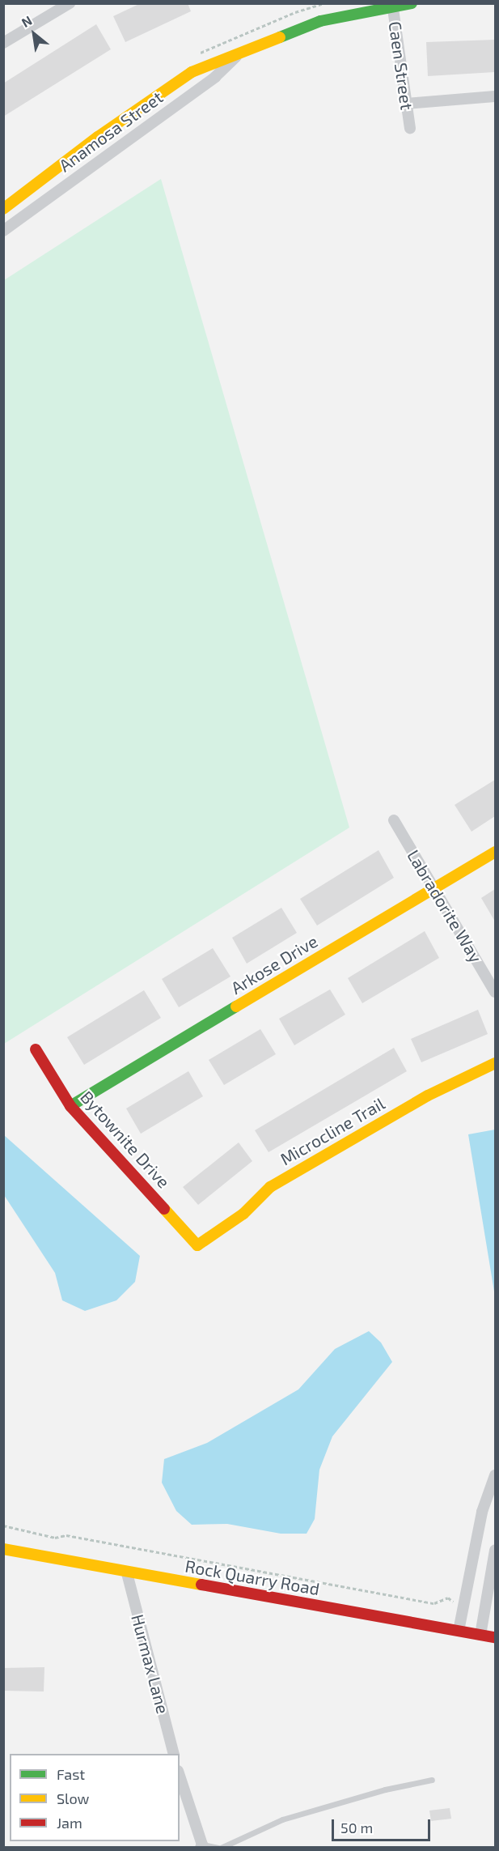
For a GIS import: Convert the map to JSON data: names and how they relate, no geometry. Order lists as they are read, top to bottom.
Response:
{
  "streets": {
    "street": [
      "Caen Street",
      "Anamosa Street",
      "Labradorite Way",
      "Arkose Drive",
      "Microcline Trail",
      "Bytownite Drive",
      "Rock Quarry Road",
      "Hurmax Lane"
    ]
  },
  "crossings": [
    ["Caen Street", "Anamosa Street"],
    ["Labradorite Way", "Arkose Drive"],
    ["Arkose Drive", "Bytownite Drive"],
    ["Microcline Trail", "Bytownite Drive"],
    ["Rock Quarry Road", "Hurmax Lane"]
  ],
  "legend": ["Fast", "Slow", "Jam"],
  "scale_bar": "50 m",
  "north": "top left"
}
